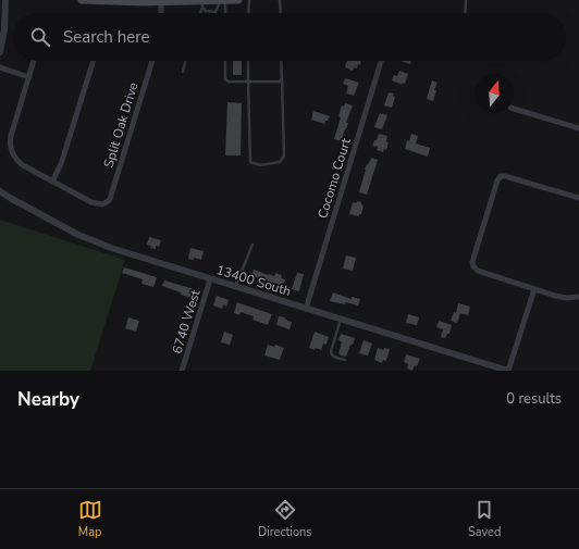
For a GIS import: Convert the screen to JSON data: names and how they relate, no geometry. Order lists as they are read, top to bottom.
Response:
{
  "streets": {
    "street": [
      "Split Oak Drive",
      "Cocomo Court",
      "13400 South",
      "6740 West"
    ]
  },
  "crossings": [
    ["Cocomo Court", "13400 South"],
    ["13400 South", "6740 West"]
  ],
  "north": "top",
  "page": {
    "search": "Search here",
    "heading": ["Nearby", "0 results"],
    "nav": ["Map", "Directions", "Saved"]
  }
}
